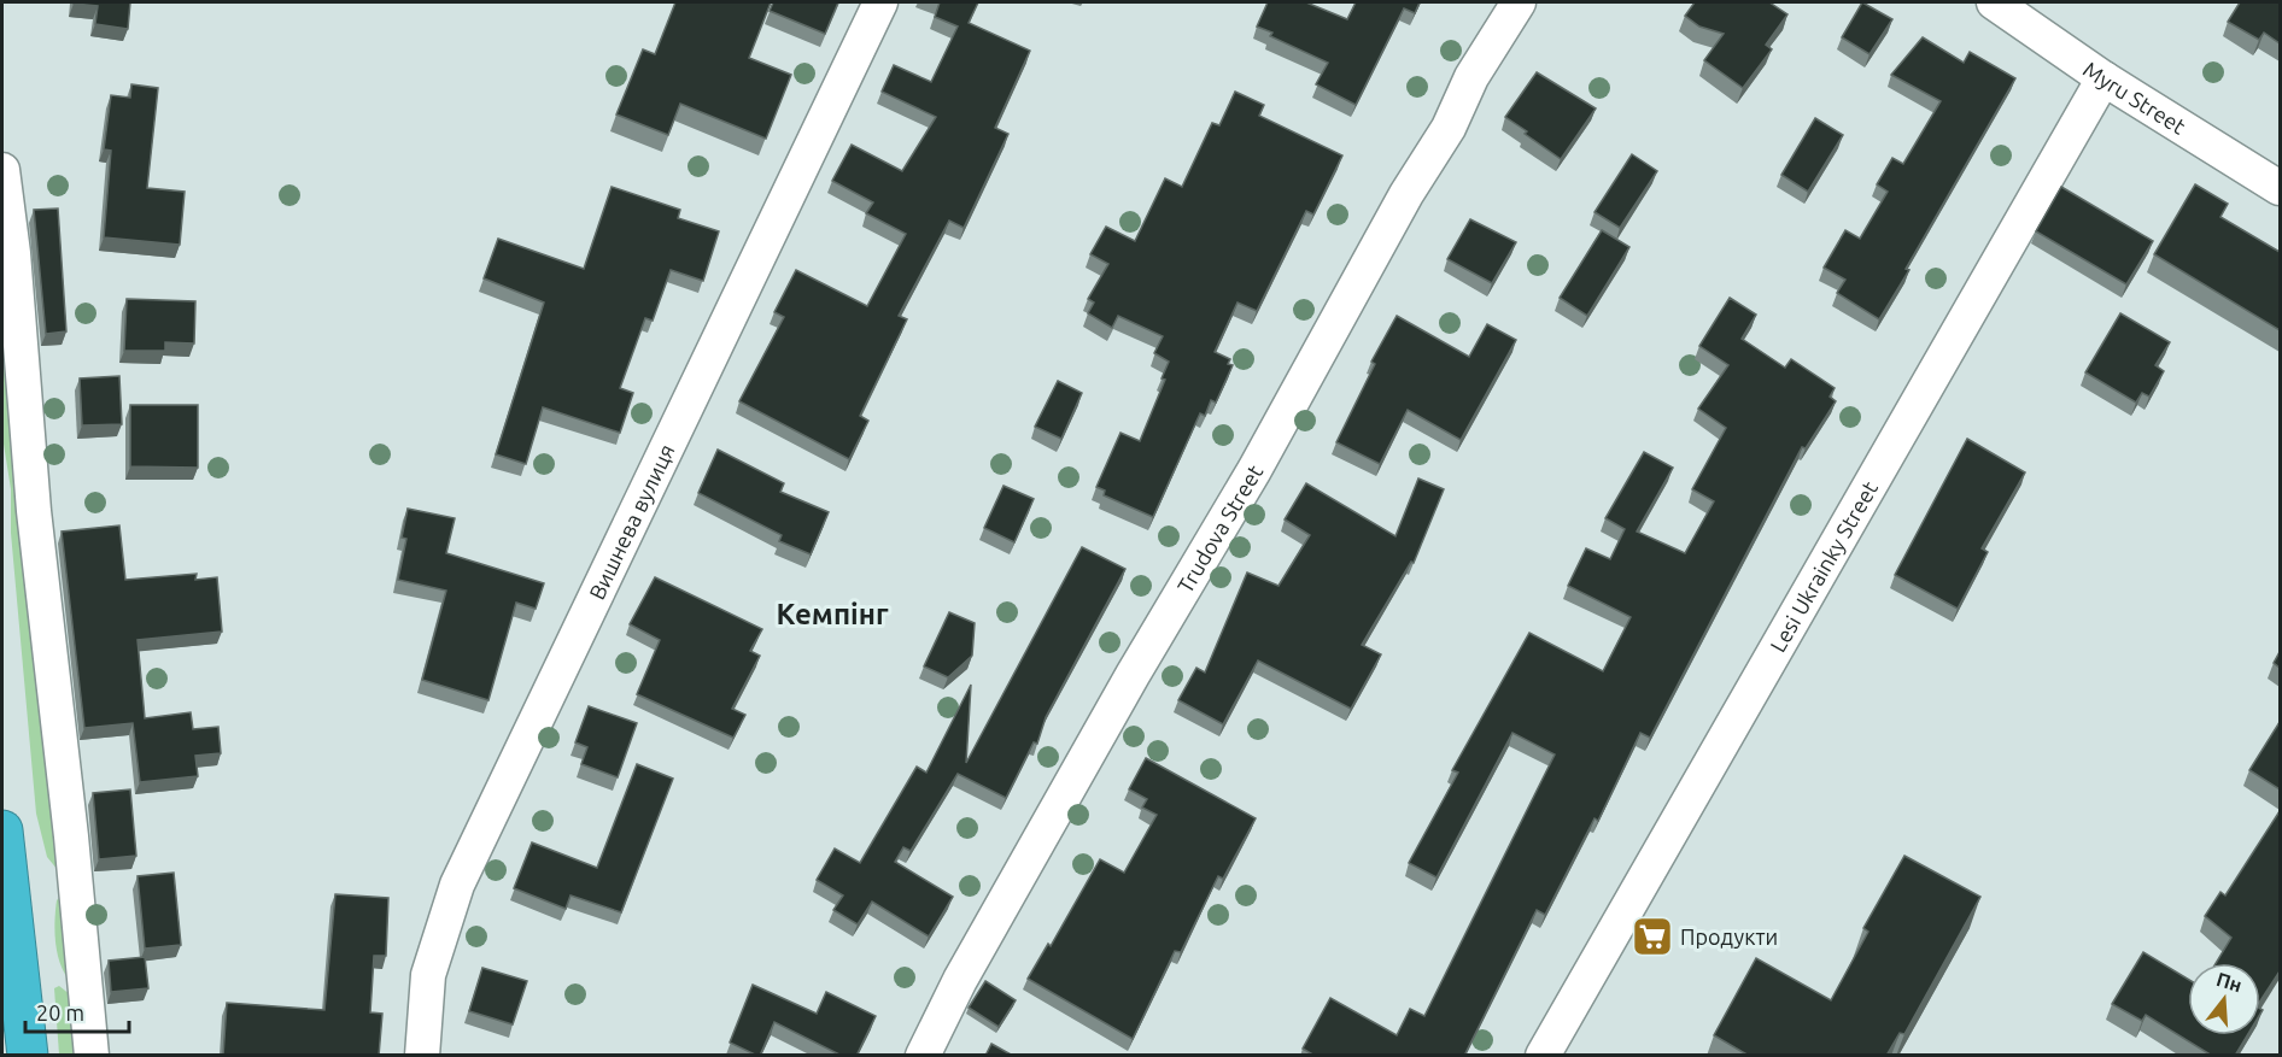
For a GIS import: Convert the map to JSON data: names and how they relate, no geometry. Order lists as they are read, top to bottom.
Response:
{
  "streets": {
    "street": [
      "Myru Street",
      "Вишнева вулиця",
      "Trudova Street",
      "Lesi Ukrainky Street"
    ]
  },
  "crossings": [
    ["Myru Street", "Lesi Ukrainky Street"]
  ],
  "districts": ["Кемпінг"],
  "places": {
    "supermarket": ["Продукти"]
  },
  "scale_bar": "20 m",
  "north": "top"
}
